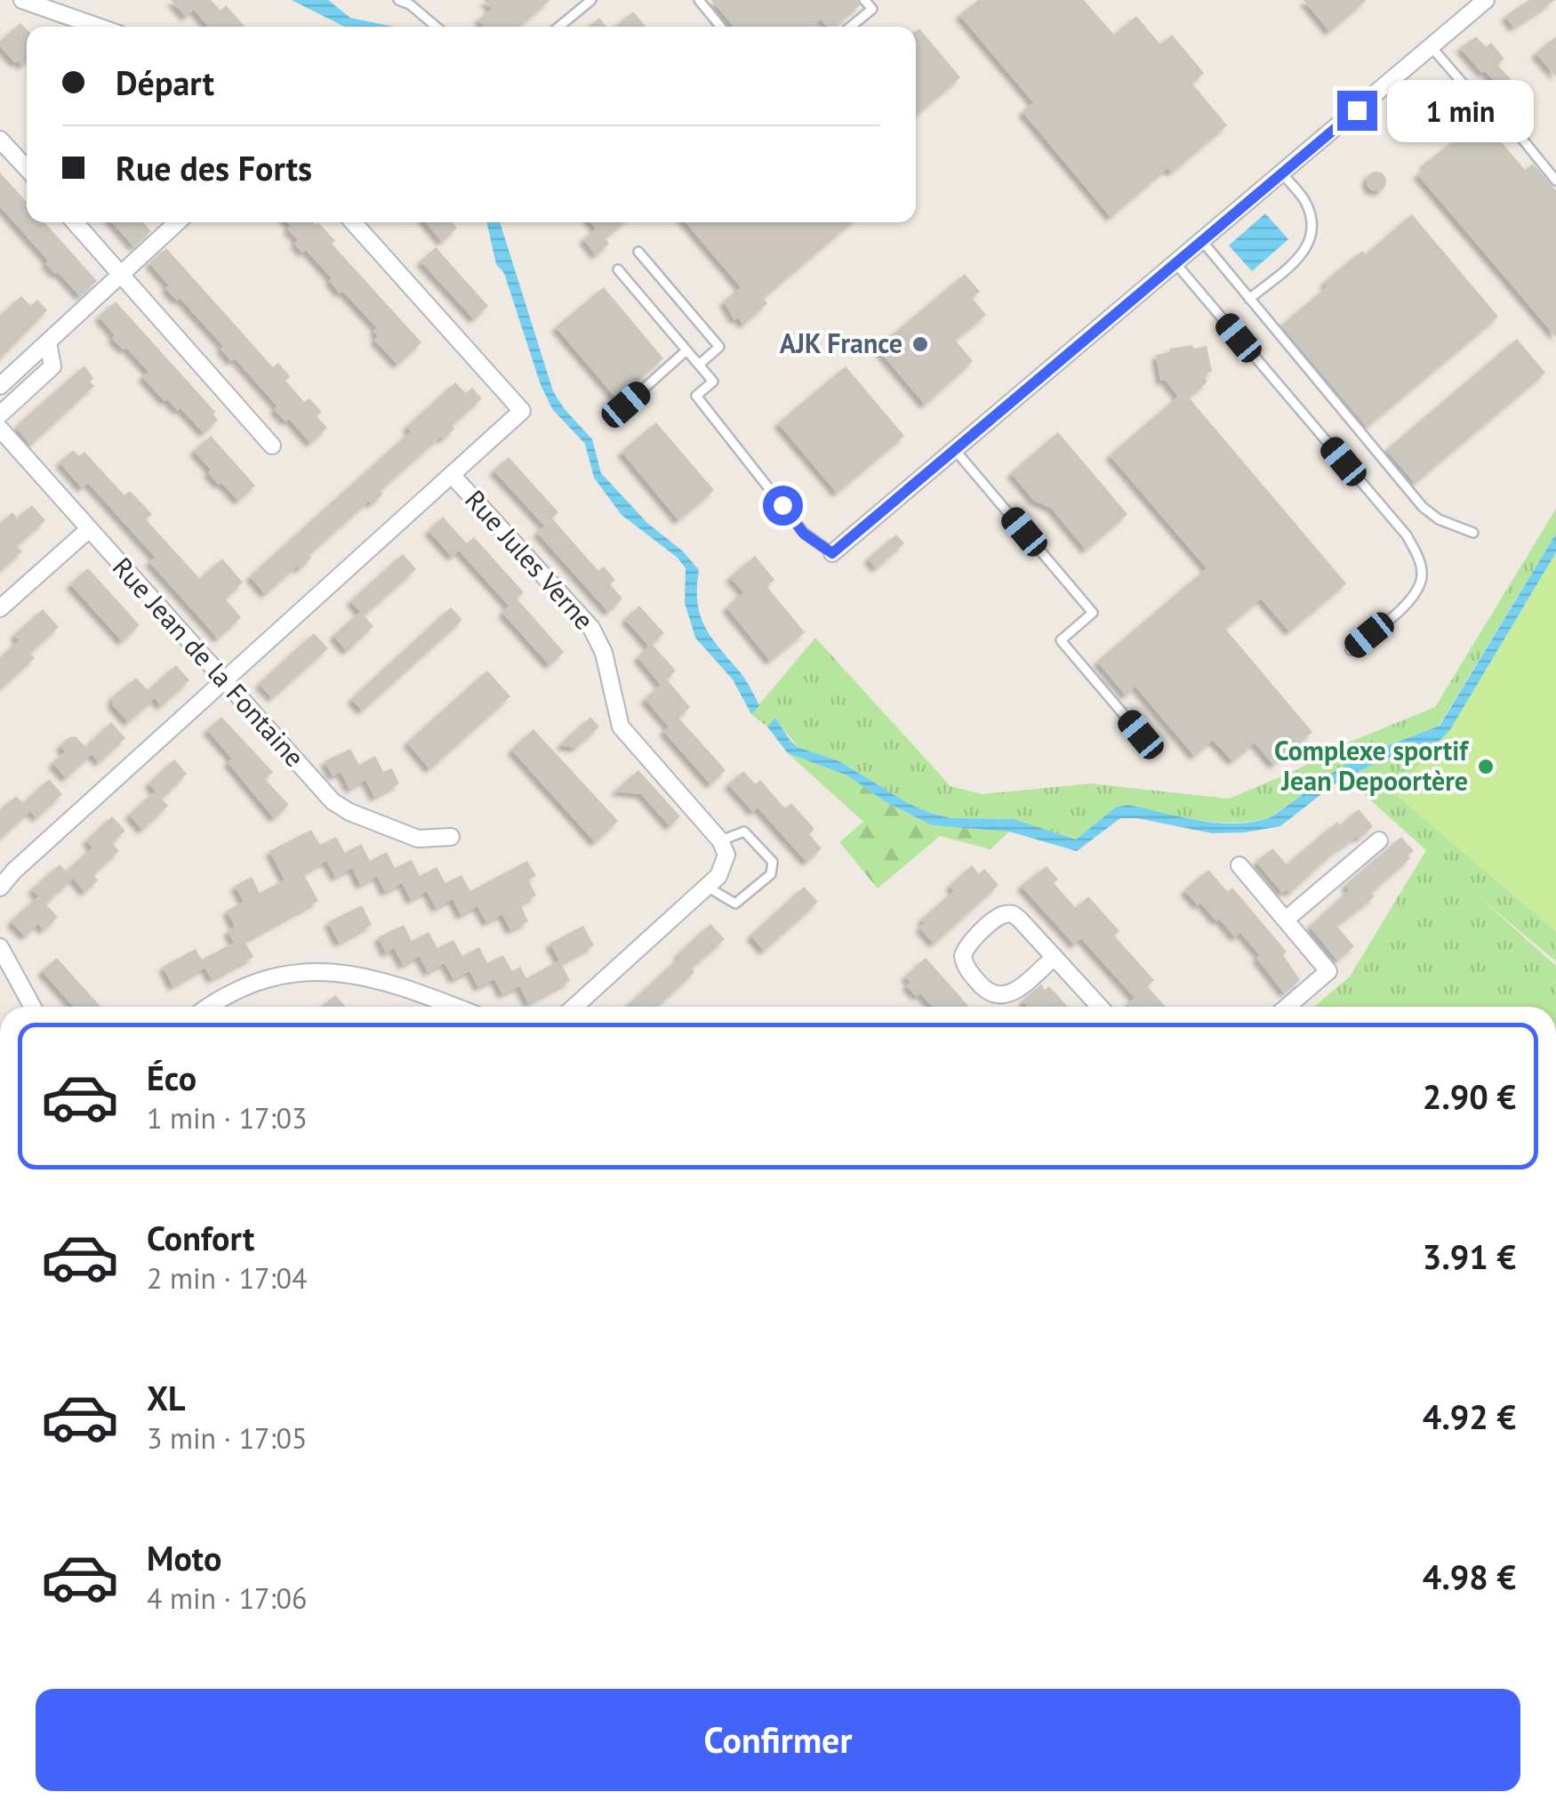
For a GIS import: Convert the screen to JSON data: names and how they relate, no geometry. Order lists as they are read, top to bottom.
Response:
{
  "streets": {
    "street": ["Rue Jules Verne", "Rue Jean de la Fontaine"]
  },
  "places": ["AJK France", "Complexe sportif Jean Depoortère"],
  "page": {
    "banner": ["Départ", "Rue des Forts"],
    "bubble": "1 min",
    "list": [
      {
        "name": "Éco",
        "note": "1 min · 17:03",
        "value": "2.90 €"
      },
      {
        "name": "Confort",
        "note": "2 min · 17:04",
        "value": "3.91 €"
      },
      {
        "name": "XL",
        "note": "3 min · 17:05",
        "value": "4.92 €"
      },
      {
        "name": "Moto",
        "note": "4 min · 17:06",
        "value": "4.98 €"
      }
    ],
    "buttons": "Confirmer"
  }
}
